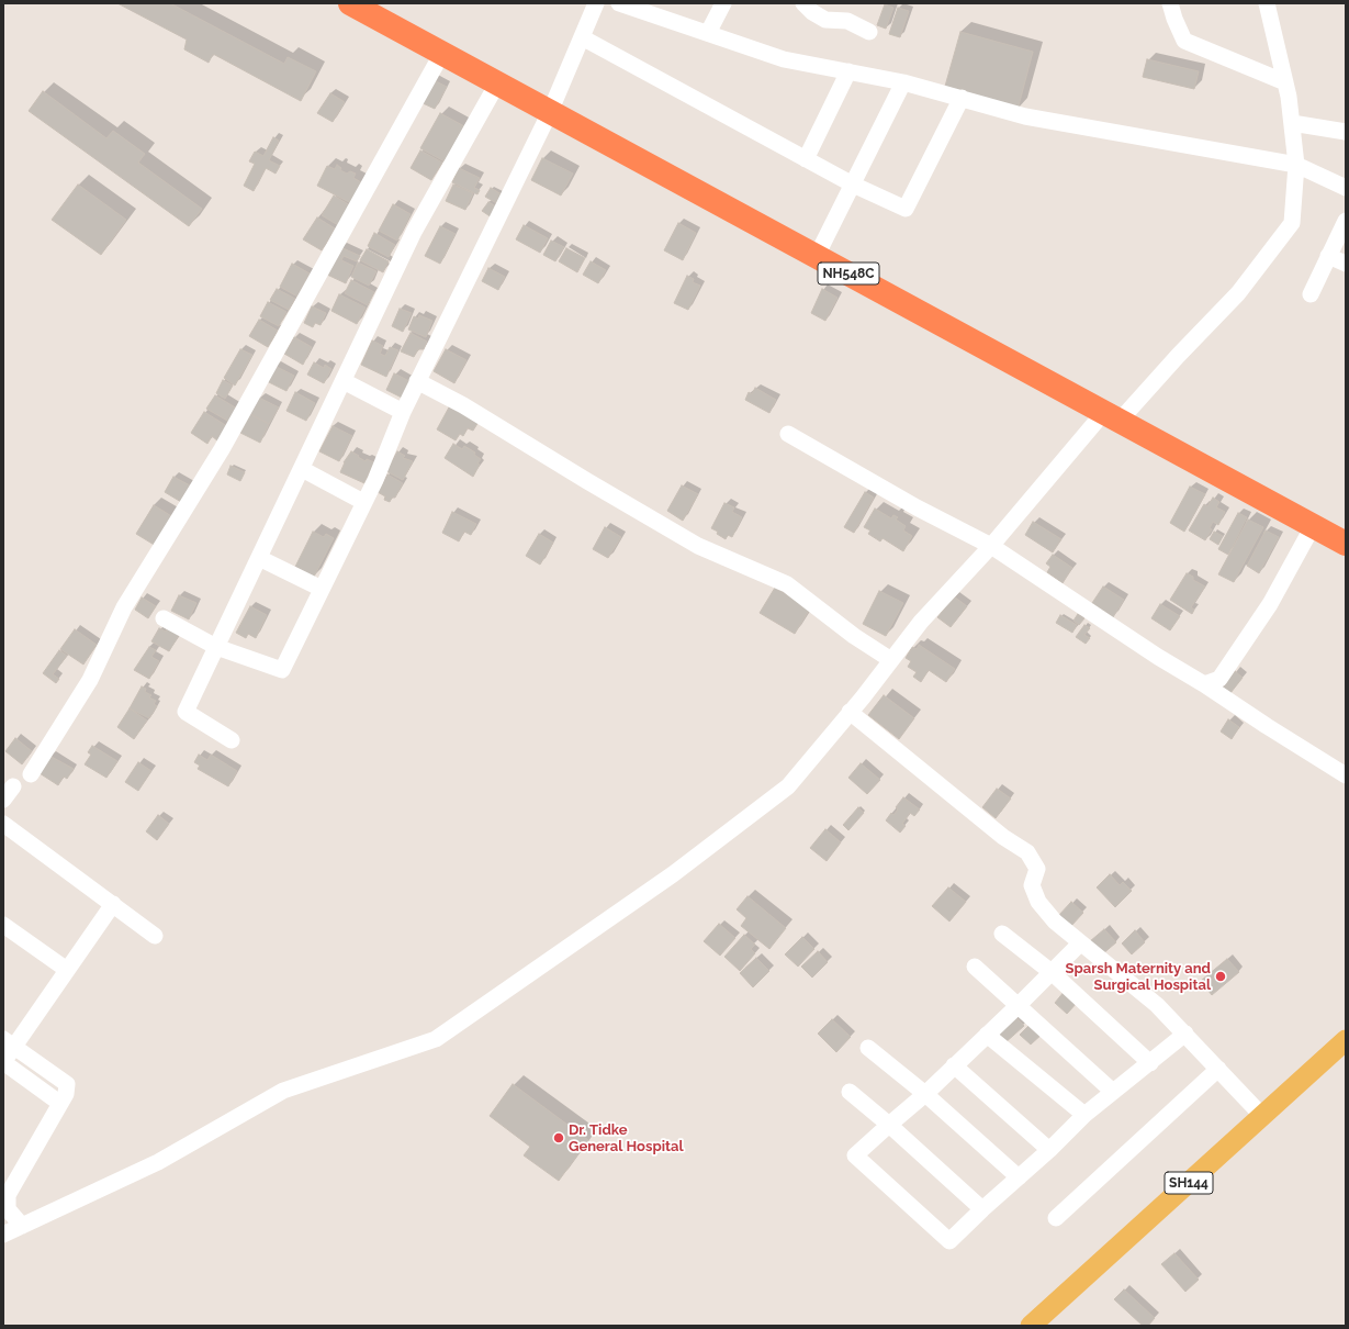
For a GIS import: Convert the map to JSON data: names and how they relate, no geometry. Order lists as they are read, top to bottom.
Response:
{
  "streets": {
    "highway": ["NH548C"],
    "main road": ["SH144"]
  },
  "places": ["Sparsh Maternity and Surgical Hospital", "Dr. Tidke General Hospital"]
}
